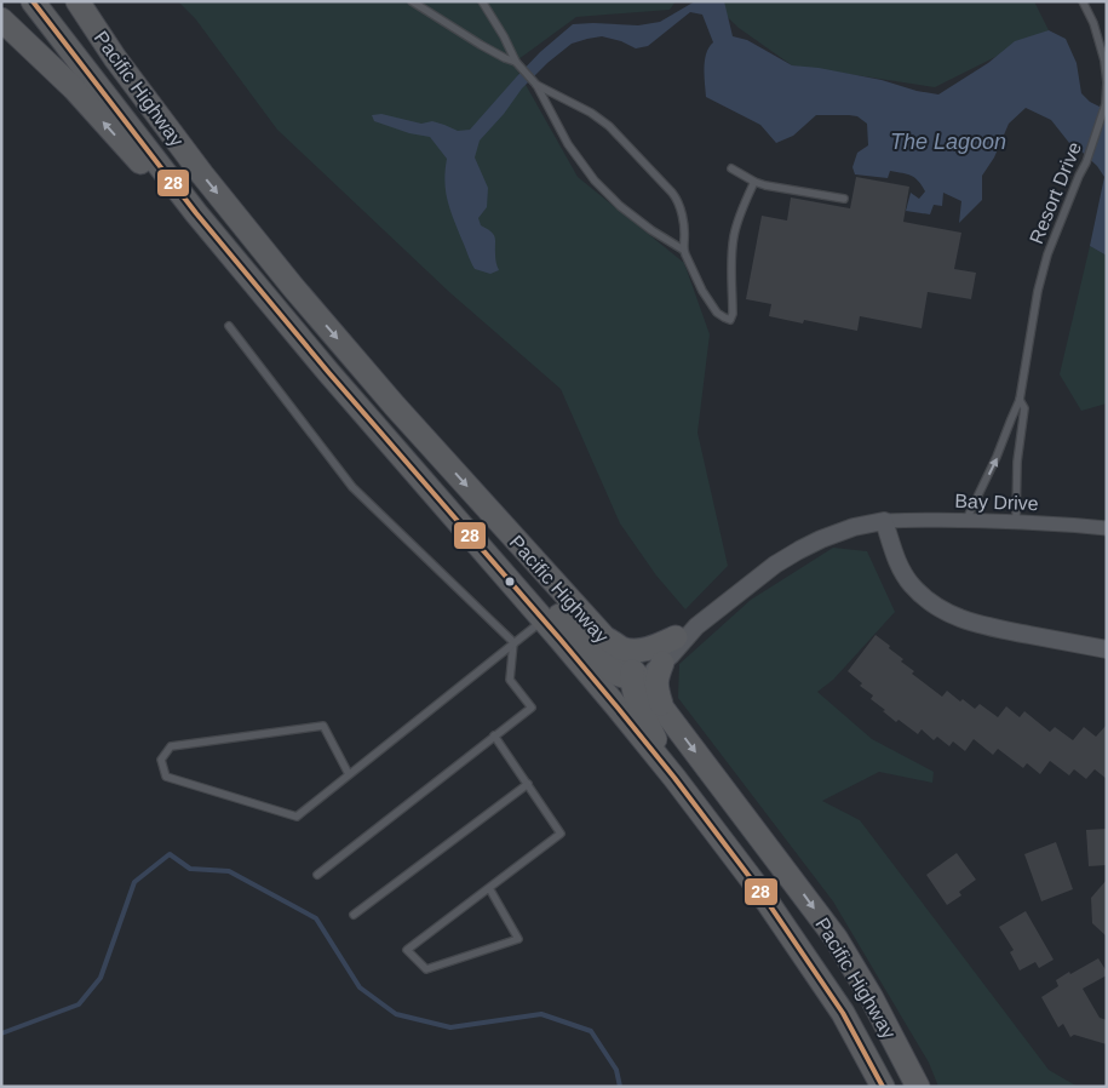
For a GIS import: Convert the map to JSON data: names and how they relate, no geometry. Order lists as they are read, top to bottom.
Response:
{
  "streets": {
    "highway": ["Pacific Highway"],
    "street": ["Bay Drive"],
    "lane": ["Resort Drive"]
  },
  "crossings": [
    ["Resort Drive", "Bay Drive"]
  ],
  "water": ["The Lagoon"],
  "lines": ["transit line 28"]
}
